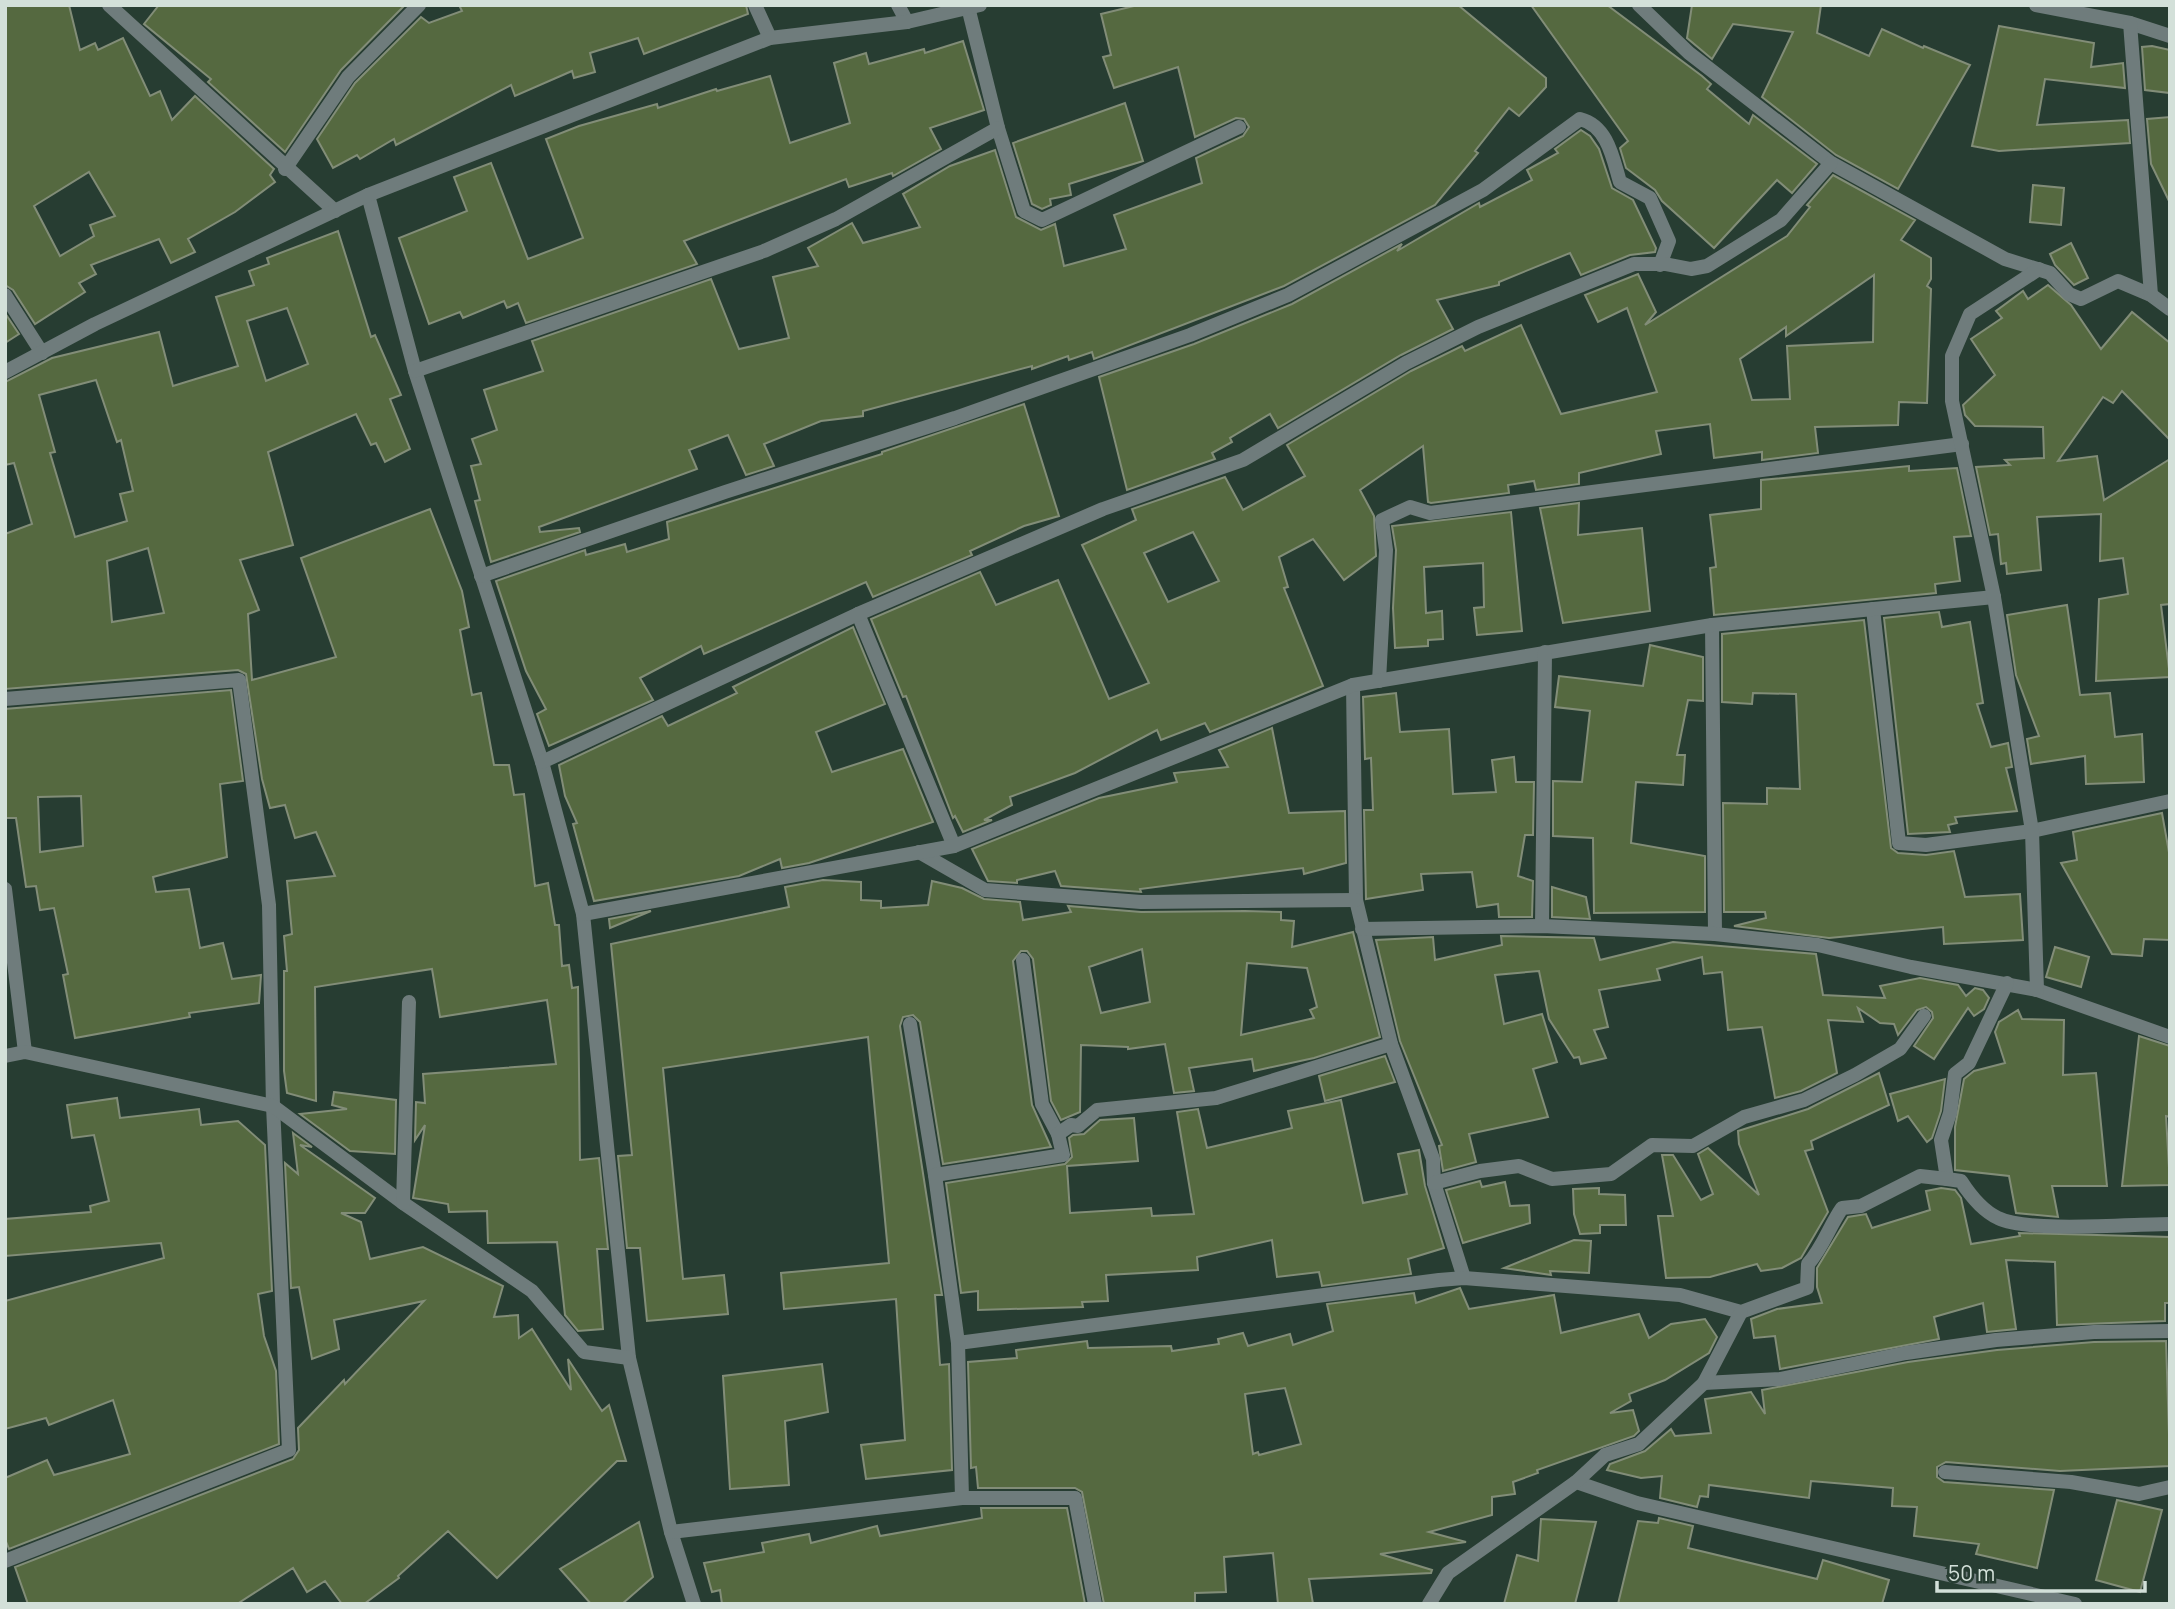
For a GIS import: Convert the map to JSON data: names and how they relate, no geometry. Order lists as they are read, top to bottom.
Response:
{
  "scale_bar": "50 m"
}
